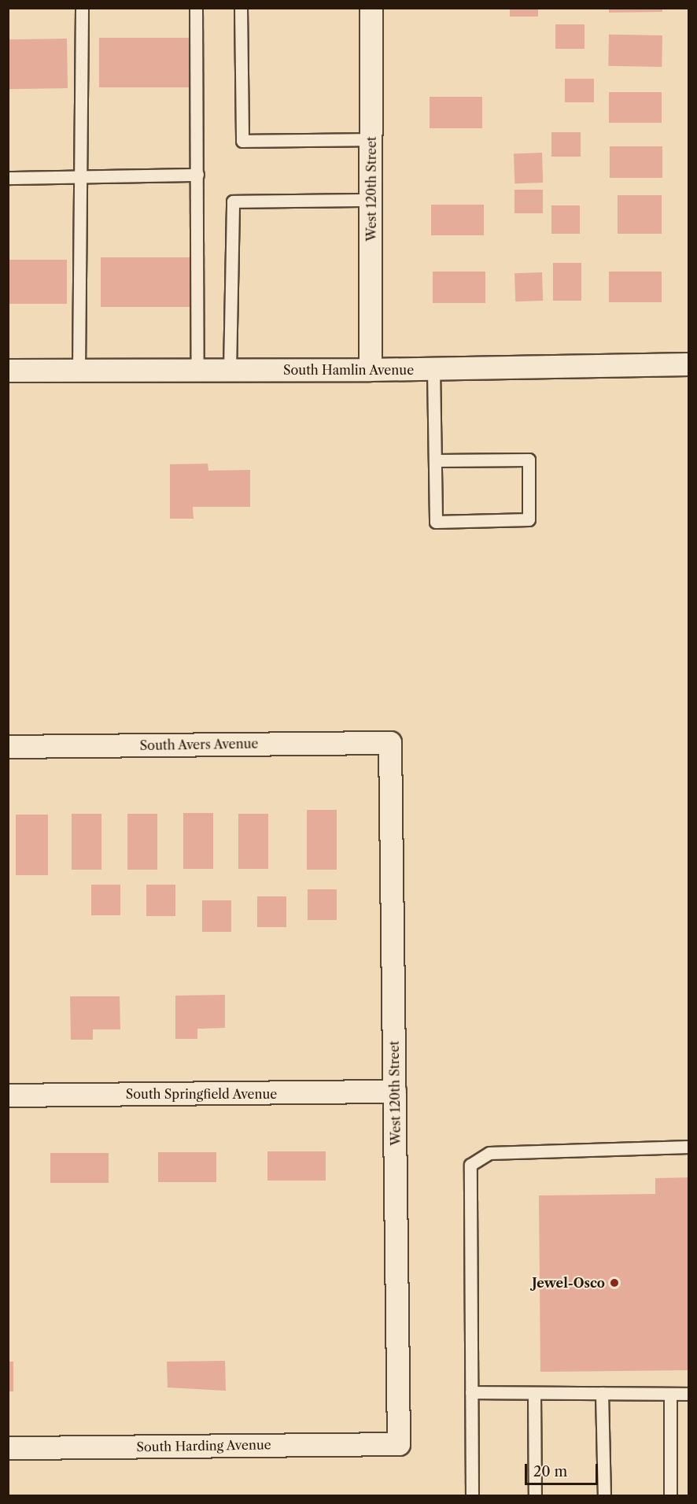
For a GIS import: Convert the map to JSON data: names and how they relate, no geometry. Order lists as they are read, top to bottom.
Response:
{
  "streets": {
    "street": [
      "West 120th Street",
      "South Hamlin Avenue",
      "South Avers Avenue",
      "South Springfield Avenue",
      "South Harding Avenue"
    ]
  },
  "crossings": [
    ["West 120th Street", "South Hamlin Avenue"],
    ["West 120th Street", "South Avers Avenue"],
    ["West 120th Street", "South Springfield Avenue"],
    ["West 120th Street", "South Harding Avenue"]
  ],
  "places": ["Jewel-Osco"],
  "scale_bar": "20 m"
}
